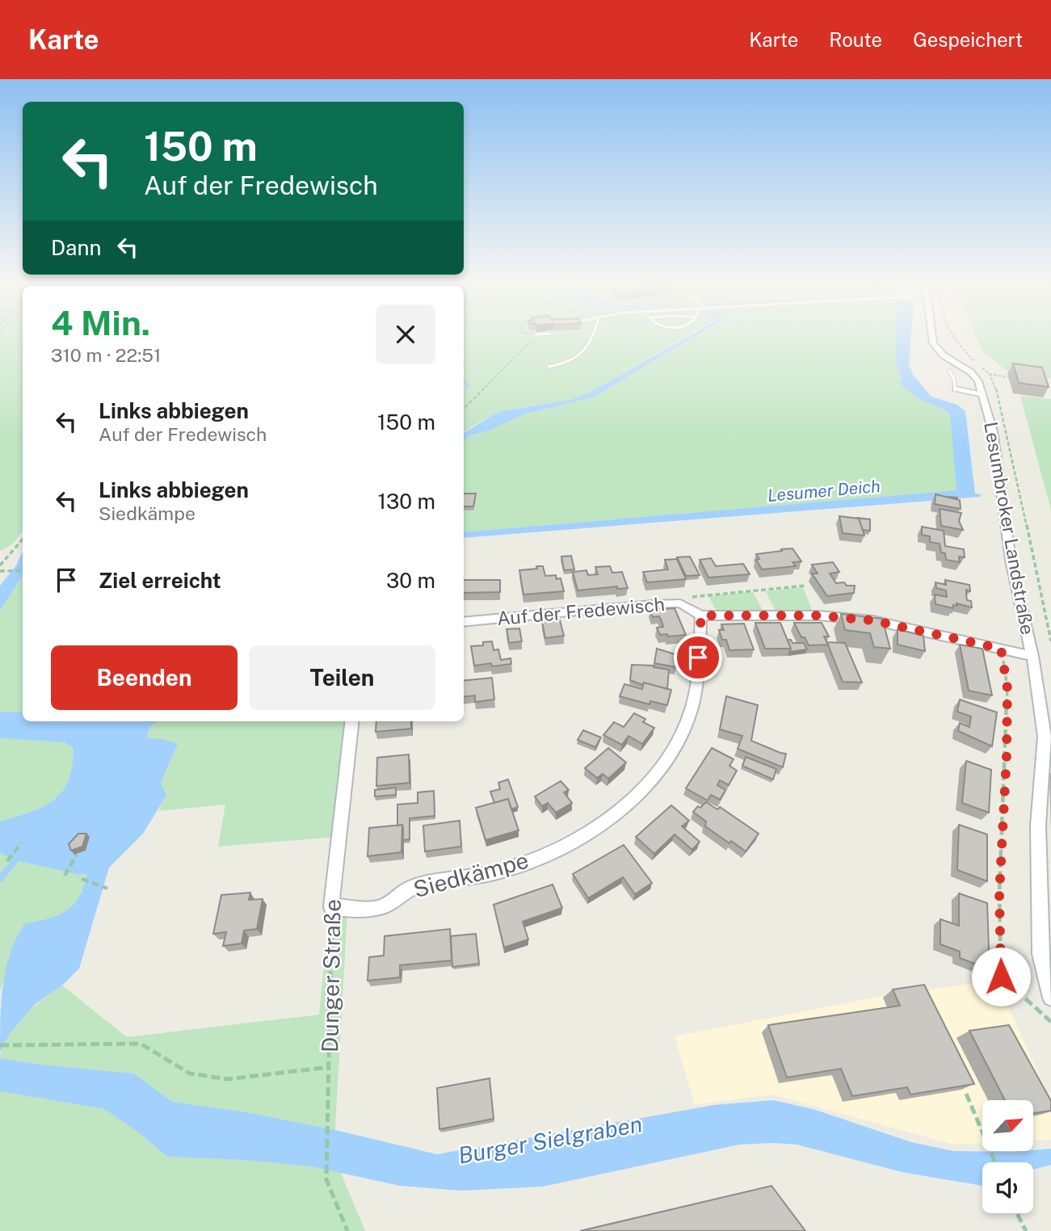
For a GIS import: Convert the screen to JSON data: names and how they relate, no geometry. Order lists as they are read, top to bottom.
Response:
{
  "streets": {
    "street": [
      "Lesumbroker Landstraße",
      "Auf der Fredewisch",
      "Siedkämpe",
      "Dunger Straße"
    ]
  },
  "crossings": [
    ["Lesumbroker Landstraße", "Auf der Fredewisch"],
    ["Auf der Fredewisch", "Siedkämpe"],
    ["Siedkämpe", "Dunger Straße"]
  ],
  "water": ["Lesumer Deich", "Burger Sielgraben"],
  "north": "top right",
  "page": {
    "header": "Karte",
    "nav": ["Karte", "Route", "Gespeichert"],
    "turn": ["150 m", "Auf der Fredewisch"],
    "then": "Dann",
    "heading": ["4 Min.", "310 m · 22:51"],
    "list": [
      {
        "name": "Links abbiegen",
        "note": "Auf der Fredewisch",
        "value": "150 m"
      },
      {
        "name": "Links abbiegen",
        "note": "Siedkämpe",
        "value": "130 m"
      },
      {
        "name": "Ziel erreicht",
        "value": "30 m"
      }
    ],
    "buttons": ["Beenden", "Teilen"]
  }
}
